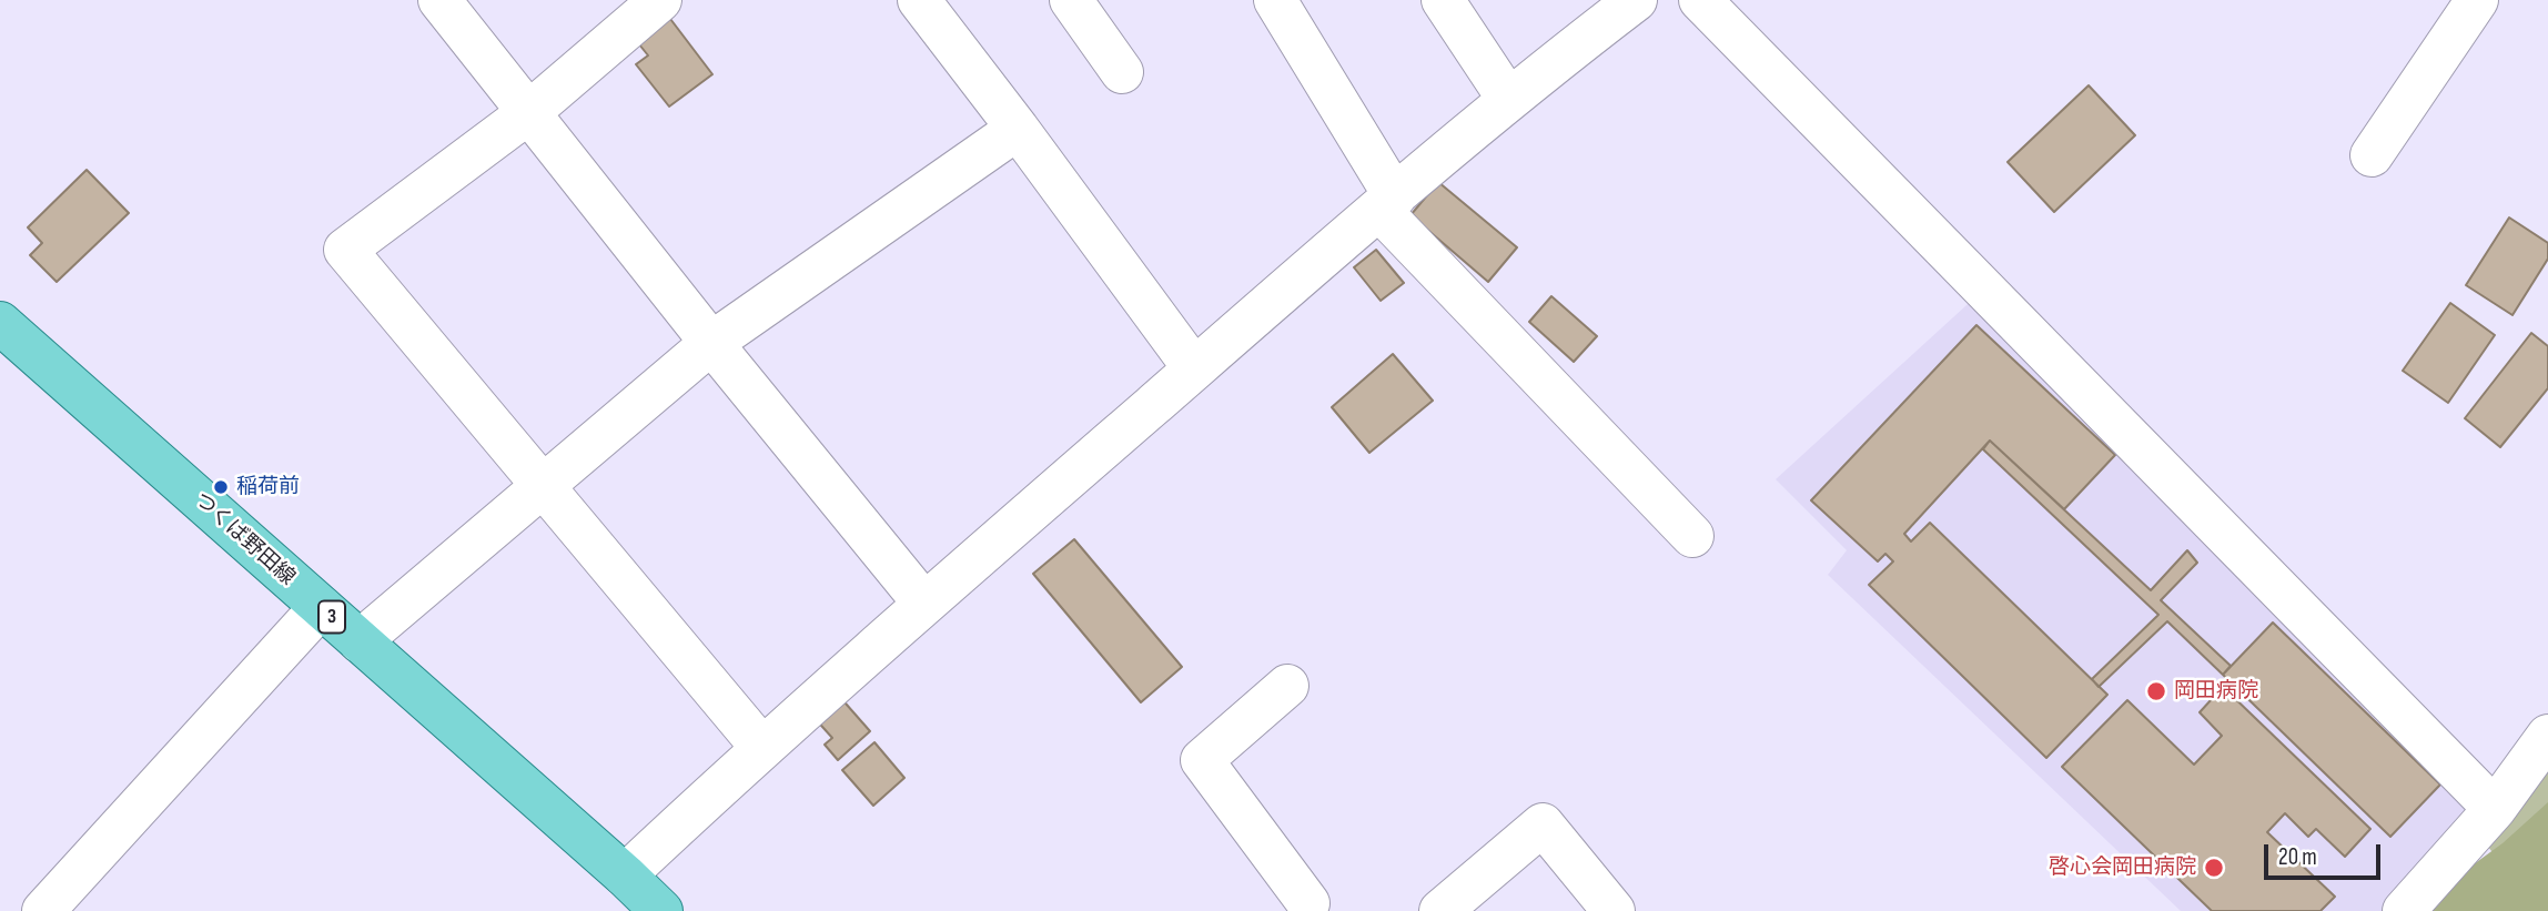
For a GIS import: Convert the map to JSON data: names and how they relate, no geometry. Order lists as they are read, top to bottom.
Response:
{
  "streets": {
    "main road": ["つくば野田線", "3"]
  },
  "places": ["稲荷前", "岡田病院", "啓心会岡田病院"],
  "scale_bar": "20 m"
}
